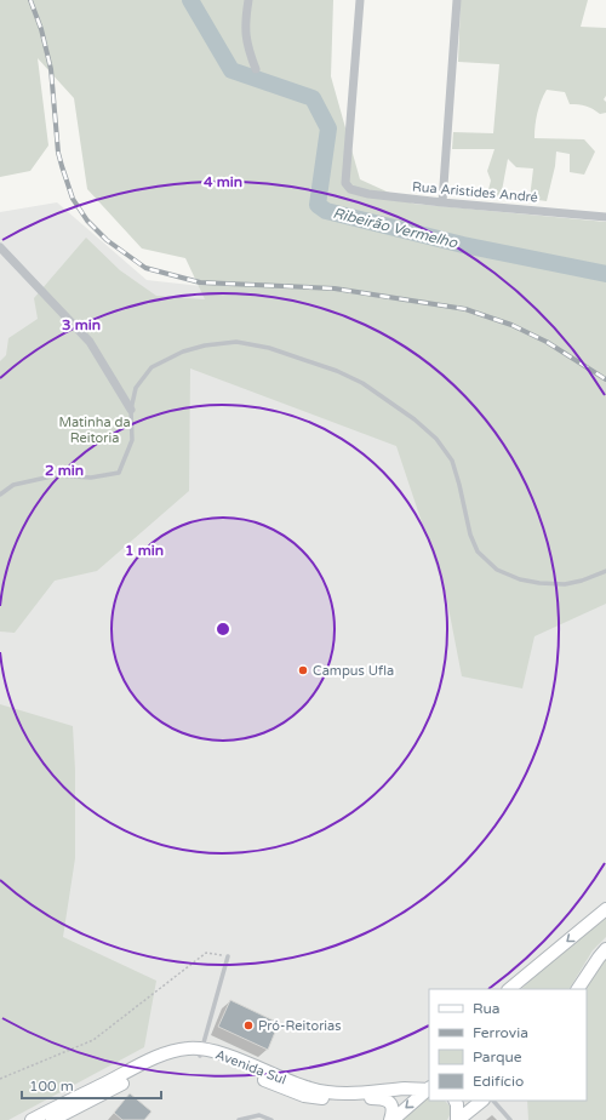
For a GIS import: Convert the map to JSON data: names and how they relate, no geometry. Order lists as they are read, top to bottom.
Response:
{
  "streets": {
    "street": ["Rua Aristides André", "Avenida Sul"]
  },
  "water": ["Ribeirão Vermelho"],
  "parks": ["Matinha da Reitoria"],
  "places": ["Campus Ufla", "Pró-Reitorias"],
  "legend": [
    "Rua",
    "Ferrovia",
    "Parque",
    "Edifício"
  ],
  "scale_bar": "100 m",
  "rings": [
    "4 min",
    "3 min",
    "2 min",
    "1 min"
  ]
}
